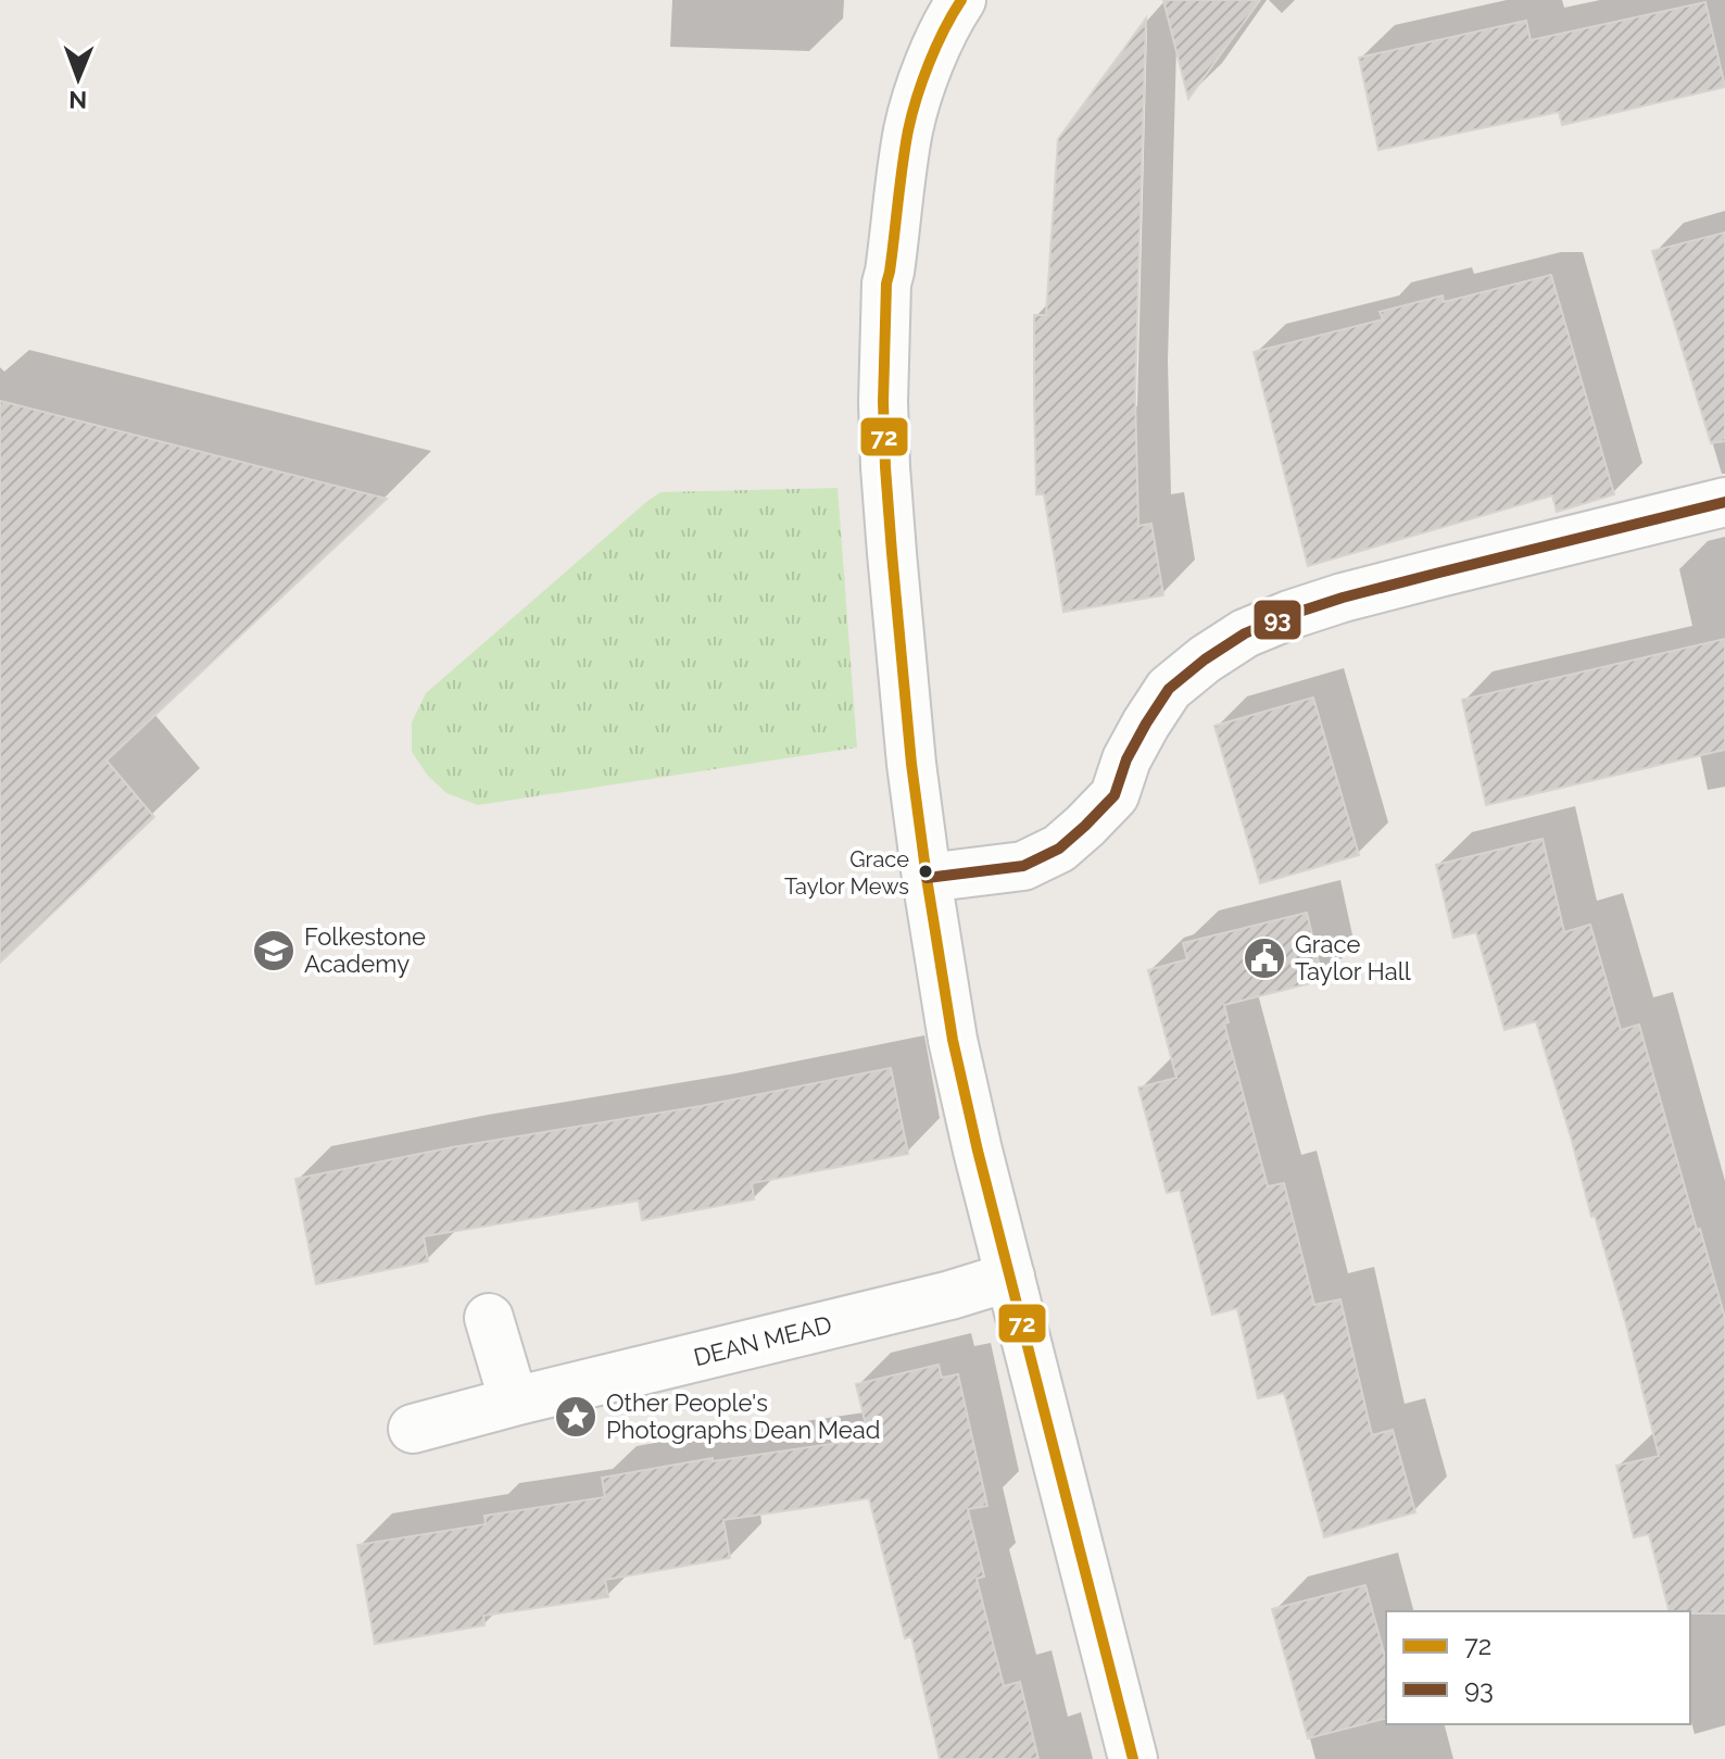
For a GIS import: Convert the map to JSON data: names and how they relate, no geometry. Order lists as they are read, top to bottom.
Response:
{
  "streets": {
    "street": ["DEAN MEAD"]
  },
  "places": {
    "other": ["Grace Taylor Mews"],
    "school or university": ["Folkestone Academy"],
    "public building": ["Grace Taylor Hall"],
    "place": ["Other People's Photographs Dean Mead"]
  },
  "lines": ["transit line 72", "transit line 93"],
  "legend": ["72", "93"],
  "north": "bottom"
}
